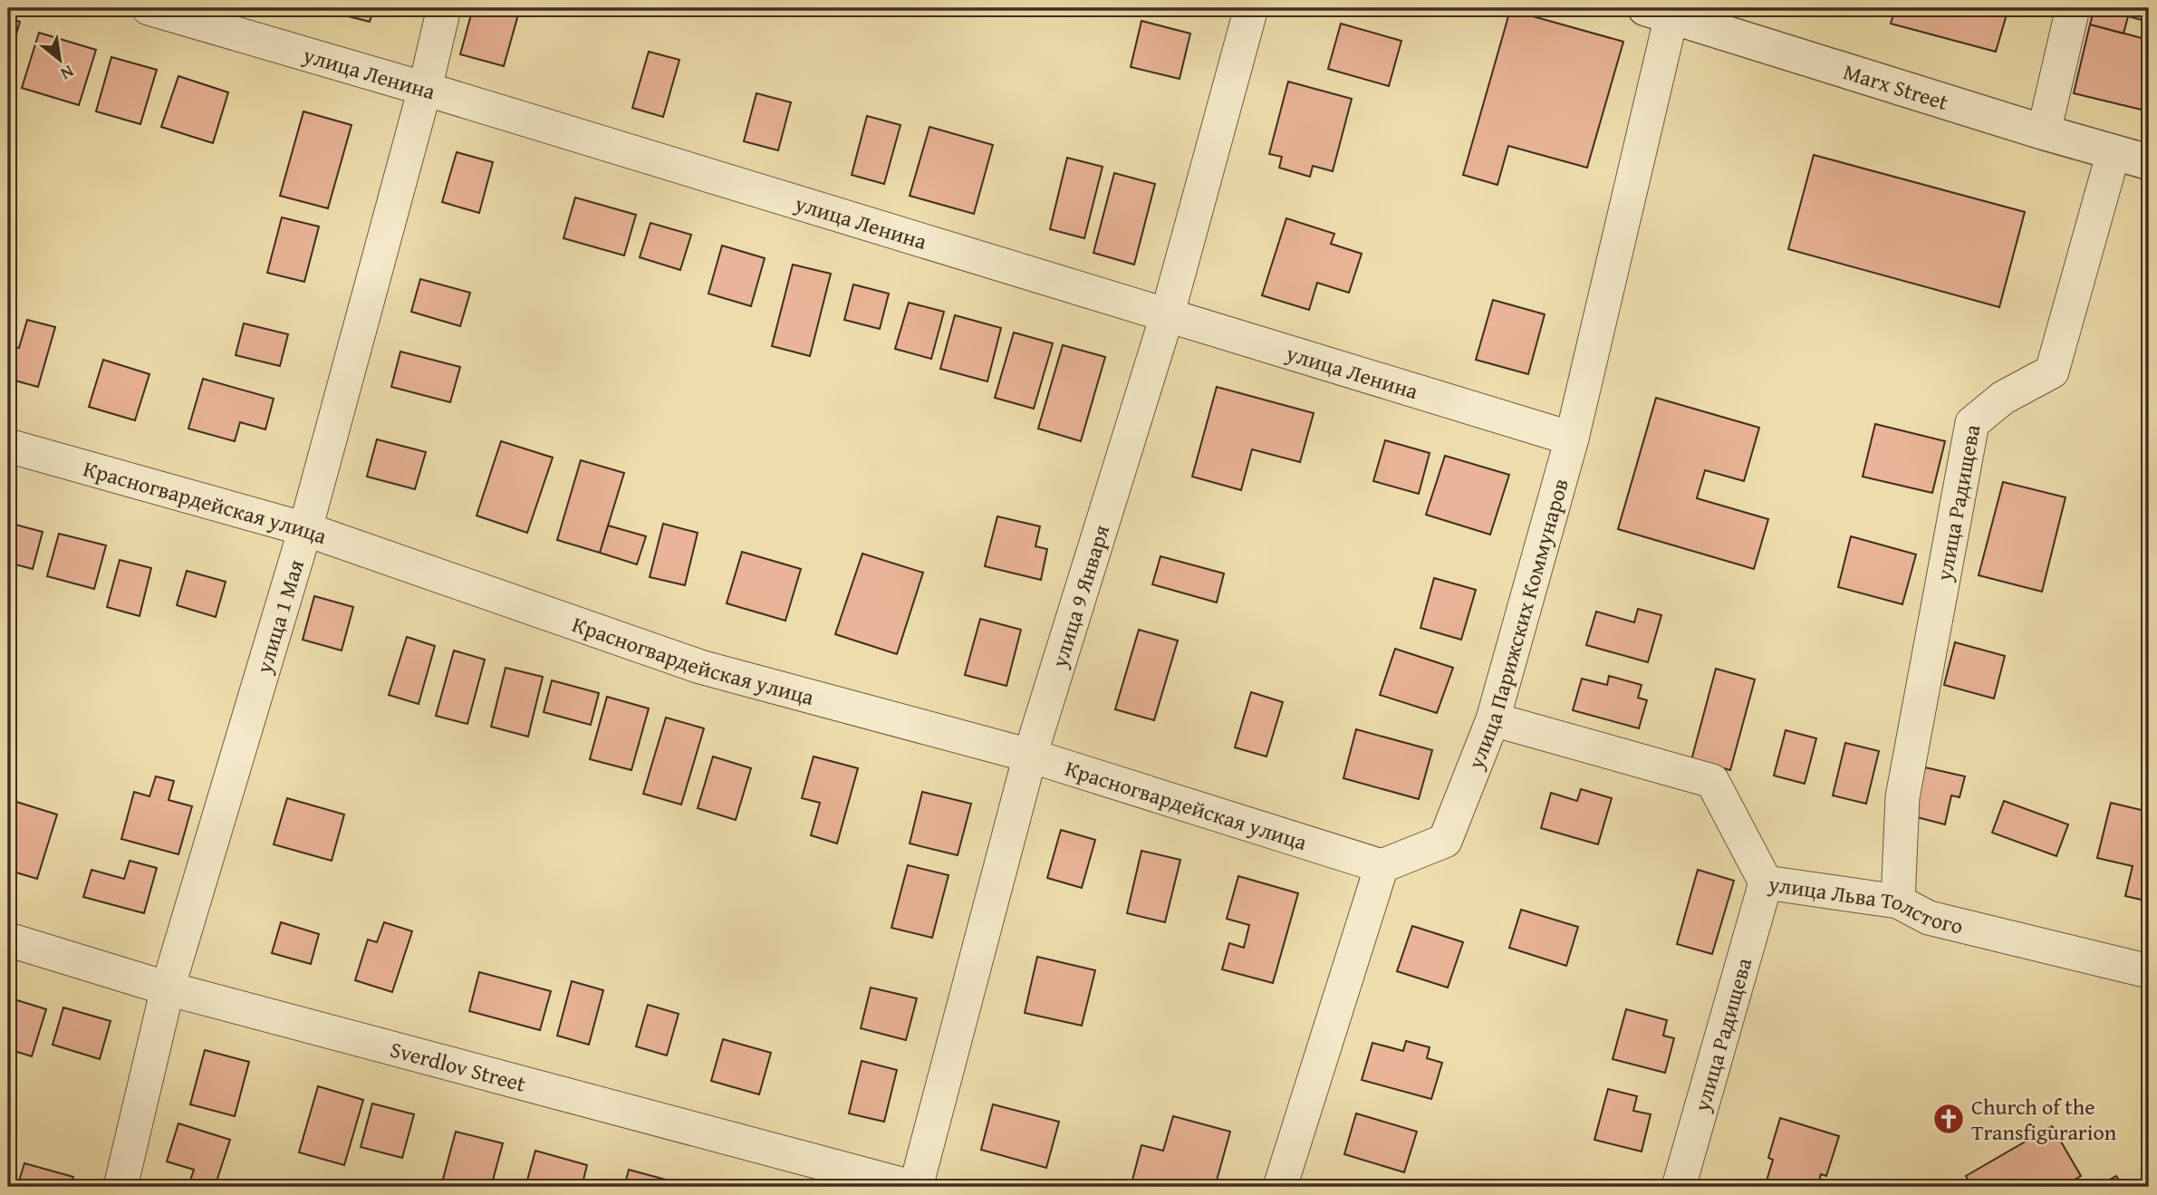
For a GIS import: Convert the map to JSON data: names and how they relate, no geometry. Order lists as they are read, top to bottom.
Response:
{
  "streets": {
    "street": [
      "улица Ленина",
      "Marx Street",
      "Красногвардейская улица",
      "улица Радищева",
      "улица 9 Января",
      "улица 1 Мая",
      "улица Парижских Коммунаров",
      "улица Льва Толстого",
      "Sverdlov Street"
    ]
  },
  "crossings": [
    ["улица Ленина", "улица 9 Января"],
    ["улица Ленина", "улица 1 Мая"],
    ["улица Ленина", "улица Парижских Коммунаров"],
    ["Marx Street", "улица Радищева"],
    ["Marx Street", "улица Парижских Коммунаров"],
    ["Красногвардейская улица", "улица 9 Января"],
    ["Красногвардейская улица", "улица 1 Мая"],
    ["Красногвардейская улица", "улица Парижских Коммунаров"],
    ["улица Радищева", "улица Льва Толстого"],
    ["улица 9 Января", "Sverdlov Street"],
    ["улица 1 Мая", "Sverdlov Street"],
    ["улица Парижских Коммунаров", "улица Льва Толстого"]
  ],
  "places": {
    "church": ["Church of the Transfigurarion"]
  },
  "north": "bottom right"
}
